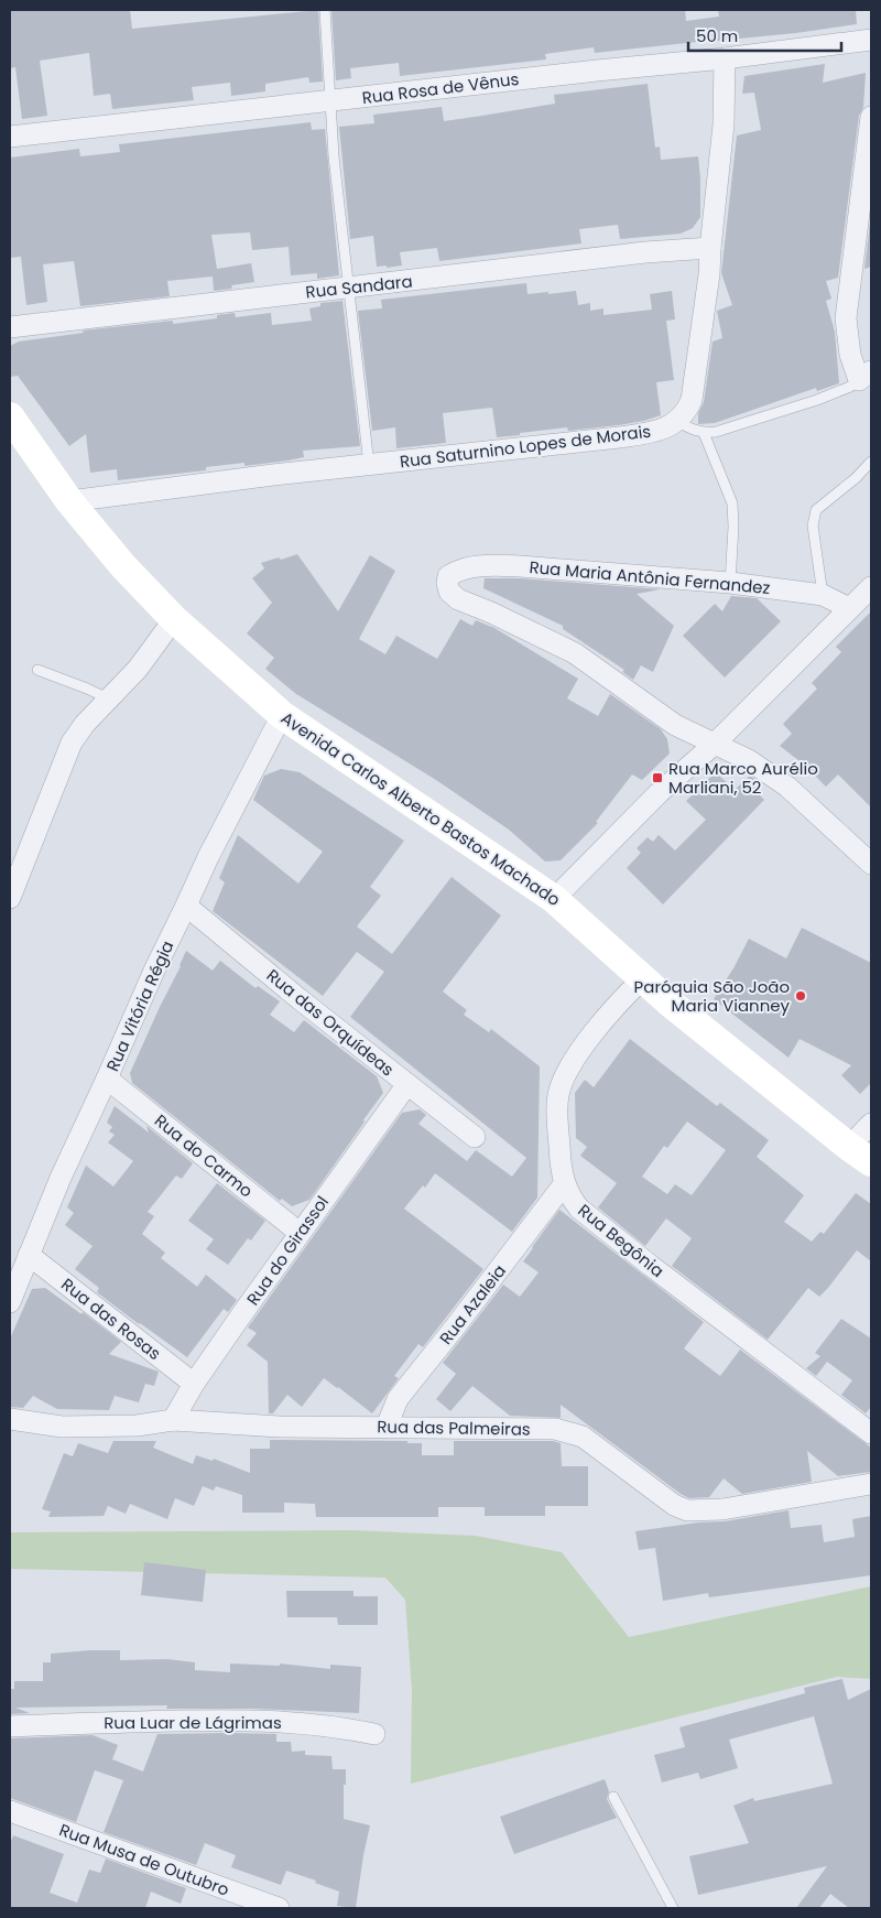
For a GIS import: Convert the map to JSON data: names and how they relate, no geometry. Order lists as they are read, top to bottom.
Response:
{
  "streets": {
    "street": [
      "Rua Rosa de Vênus",
      "Rua Sandara",
      "Rua Saturnino Lopes de Morais",
      "Rua Maria Antônia Fernandez",
      "Avenida Carlos Alberto Bastos Machado",
      "Rua Vitória Régia",
      "Rua das Orquídeas",
      "Rua do Carmo",
      "Rua Begônia",
      "Rua do Girassol",
      "Rua Azaleia",
      "Rua das Rosas",
      "Rua das Palmeiras",
      "Rua Luar de Lágrimas",
      "Rua Musa de Outubro"
    ]
  },
  "crossings": [
    ["Rua Saturnino Lopes de Morais", "Avenida Carlos Alberto Bastos Machado"],
    ["Avenida Carlos Alberto Bastos Machado", "Rua Vitória Régia"],
    ["Avenida Carlos Alberto Bastos Machado", "Rua Begônia"],
    ["Rua Vitória Régia", "Rua das Orquídeas"],
    ["Rua Vitória Régia", "Rua do Carmo"],
    ["Rua Vitória Régia", "Rua das Rosas"],
    ["Rua das Orquídeas", "Rua do Girassol"],
    ["Rua do Carmo", "Rua do Girassol"],
    ["Rua Begônia", "Rua Azaleia"],
    ["Rua do Girassol", "Rua das Rosas"],
    ["Rua do Girassol", "Rua das Palmeiras"],
    ["Rua Azaleia", "Rua das Palmeiras"]
  ],
  "places": {
    "transit": ["Rua Marco Aurélio Marliani, 52"],
    "other": ["Paróquia São João Maria Vianney"]
  },
  "scale_bar": "50 m"
}
